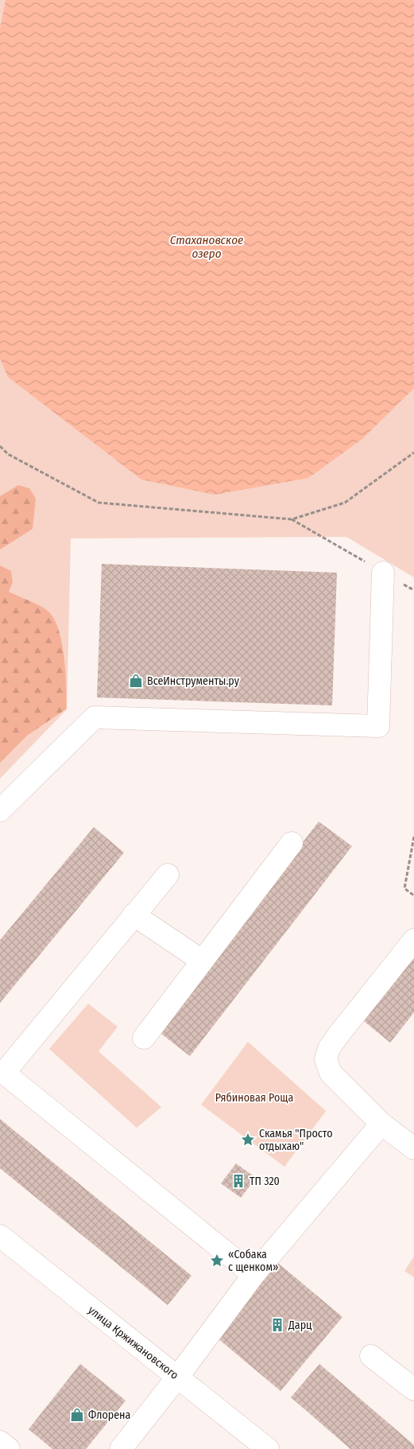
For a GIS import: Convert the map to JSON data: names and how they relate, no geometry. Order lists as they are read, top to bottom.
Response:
{
  "streets": {
    "street": ["улица Кржижановского"]
  },
  "water": ["Стахановское озеро"],
  "parks": ["Рябиновая Роща"],
  "places": {
    "shop": ["ВсеИнструменты.ру", "Флорена"],
    "place": ["Скамья \"Просто отдыхаю\"", "«Собака с щенком»"],
    "building": ["ТП 320", "Дарц"]
  }
}
